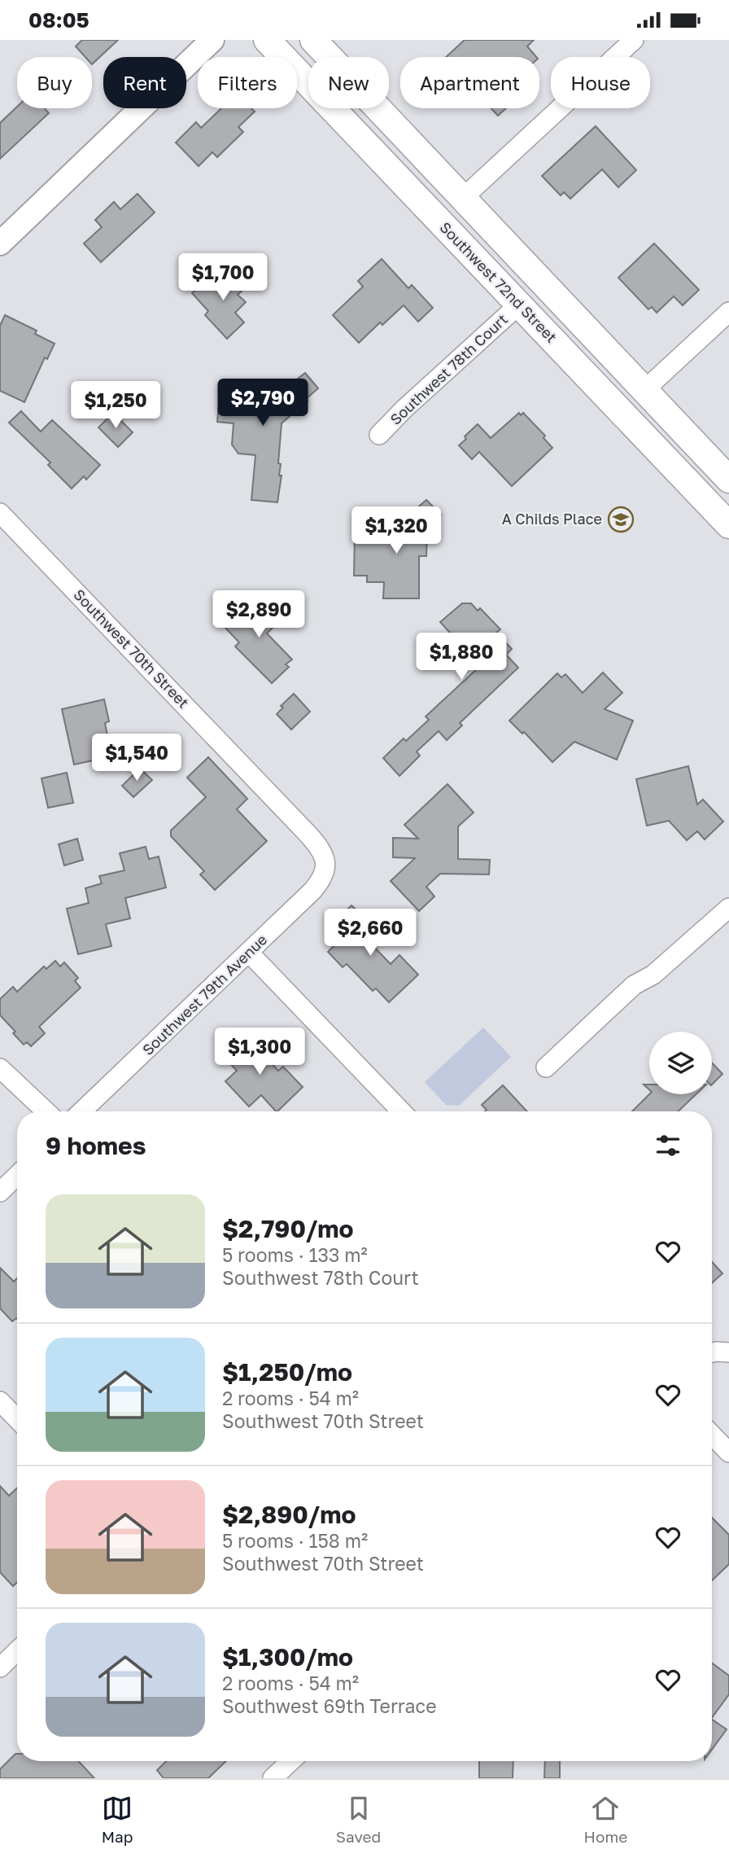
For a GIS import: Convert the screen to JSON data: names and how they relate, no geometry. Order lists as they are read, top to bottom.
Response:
{
  "streets": {
    "main road": ["Southwest 72nd Street"],
    "street": ["Southwest 78th Court", "Southwest 70th Street", "Southwest 79th Avenue"]
  },
  "crossings": [
    ["Southwest 72nd Street", "Southwest 78th Court"],
    ["Southwest 70th Street", "Southwest 79th Avenue"]
  ],
  "places": {
    "school or university": ["A Childs Place"]
  },
  "page": {
    "status": "08:05",
    "chip": [
      "Buy",
      "Rent",
      "Filters",
      "New",
      "Apartment",
      "House"
    ],
    "price": [
      "$1,700",
      "$2,790",
      "$1,250",
      "$1,320",
      "$2,890",
      "$1,880",
      "$1,540",
      "$2,660",
      "$1,300"
    ],
    "heading": "9 homes",
    "list": [
      {
        "name": "$2,790/mo",
        "note": "5 rooms · 133 m² · Southwest 78th Court"
      },
      {
        "name": "$1,250/mo",
        "note": "2 rooms · 54 m² · Southwest 70th Street"
      },
      {
        "name": "$2,890/mo",
        "note": "5 rooms · 158 m² · Southwest 70th Street"
      },
      {
        "name": "$1,300/mo",
        "note": "2 rooms · 54 m² · Southwest 69th Terrace"
      }
    ],
    "tabs": ["Map", "Saved", "Home"]
  }
}
